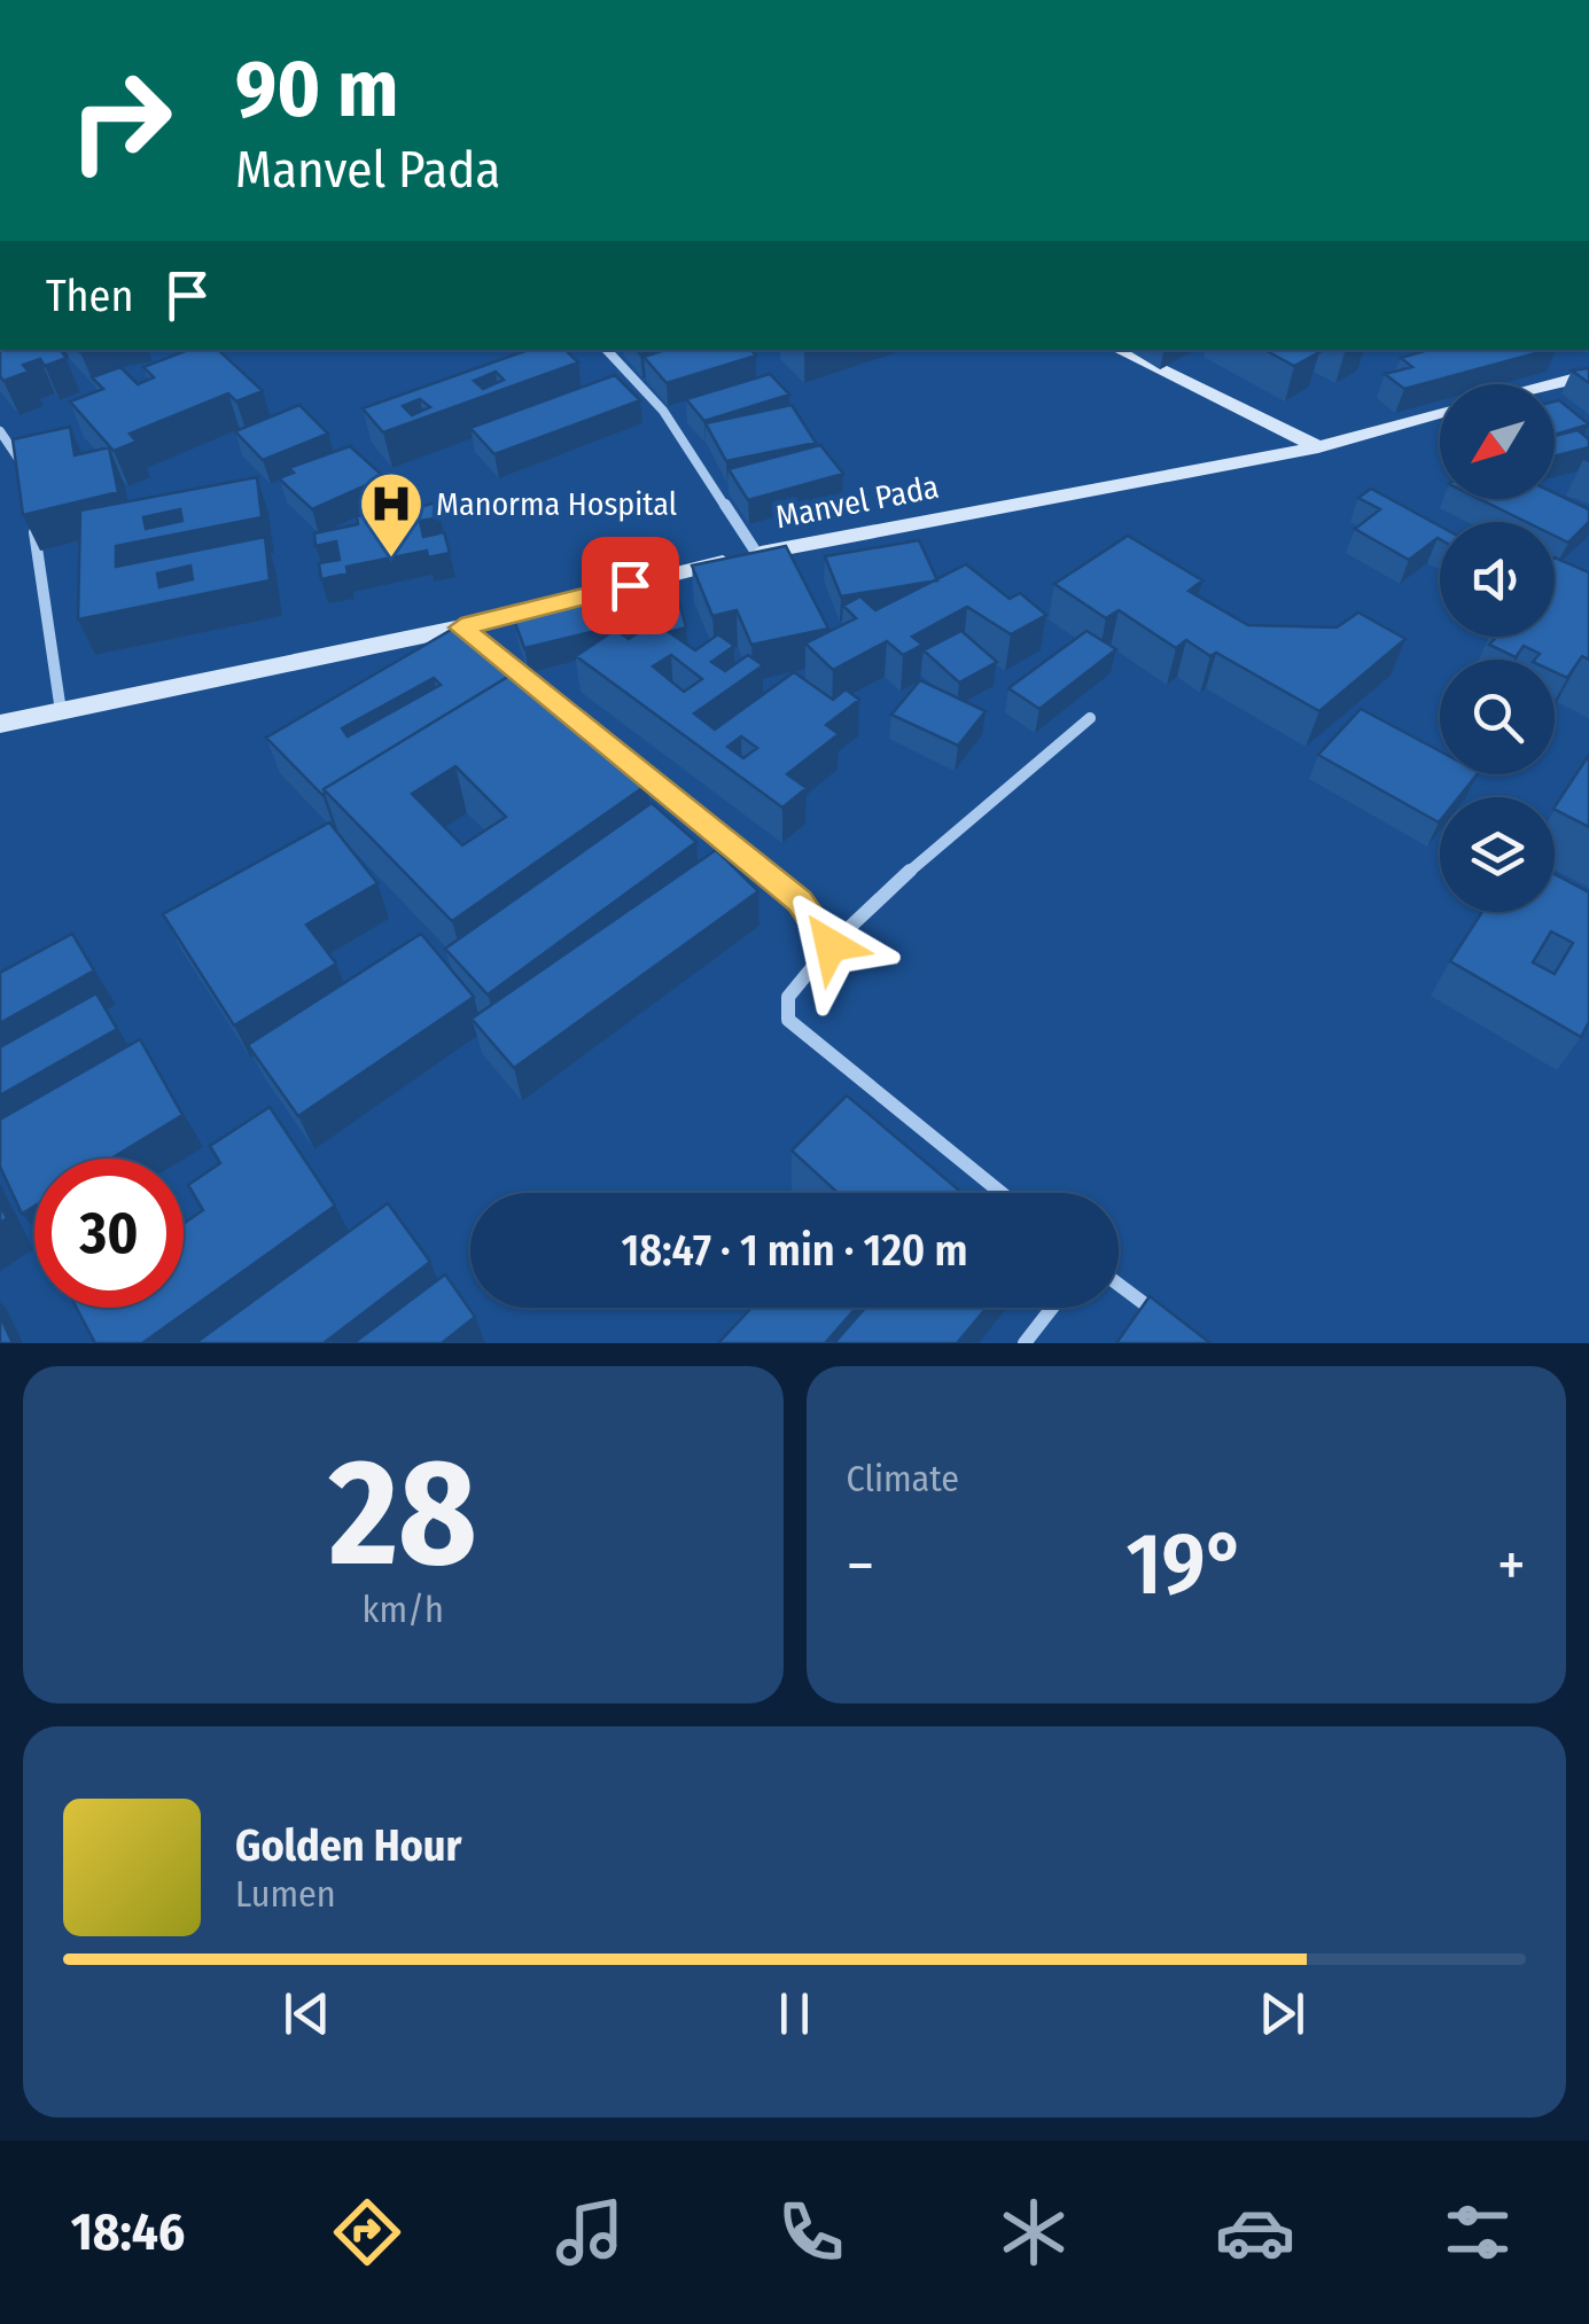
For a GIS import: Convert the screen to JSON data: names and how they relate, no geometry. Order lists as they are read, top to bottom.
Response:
{
  "streets": {
    "main road": ["Manvel Pada"]
  },
  "places": {
    "hospital": ["Manorma Hospital"]
  },
  "north": "bottom left",
  "page": {
    "turn": ["90 m", "Manvel Pada"],
    "then": "Then",
    "limit": "30",
    "trip": "18:47 · 1 min · 120 m",
    "tile": [
      ["28", "km/h"],
      "Climate"
    ],
    "heat": ["−", "19°", "+"],
    "song": ["Golden Hour", "Lumen"],
    "tabs": "18:46"
  }
}
